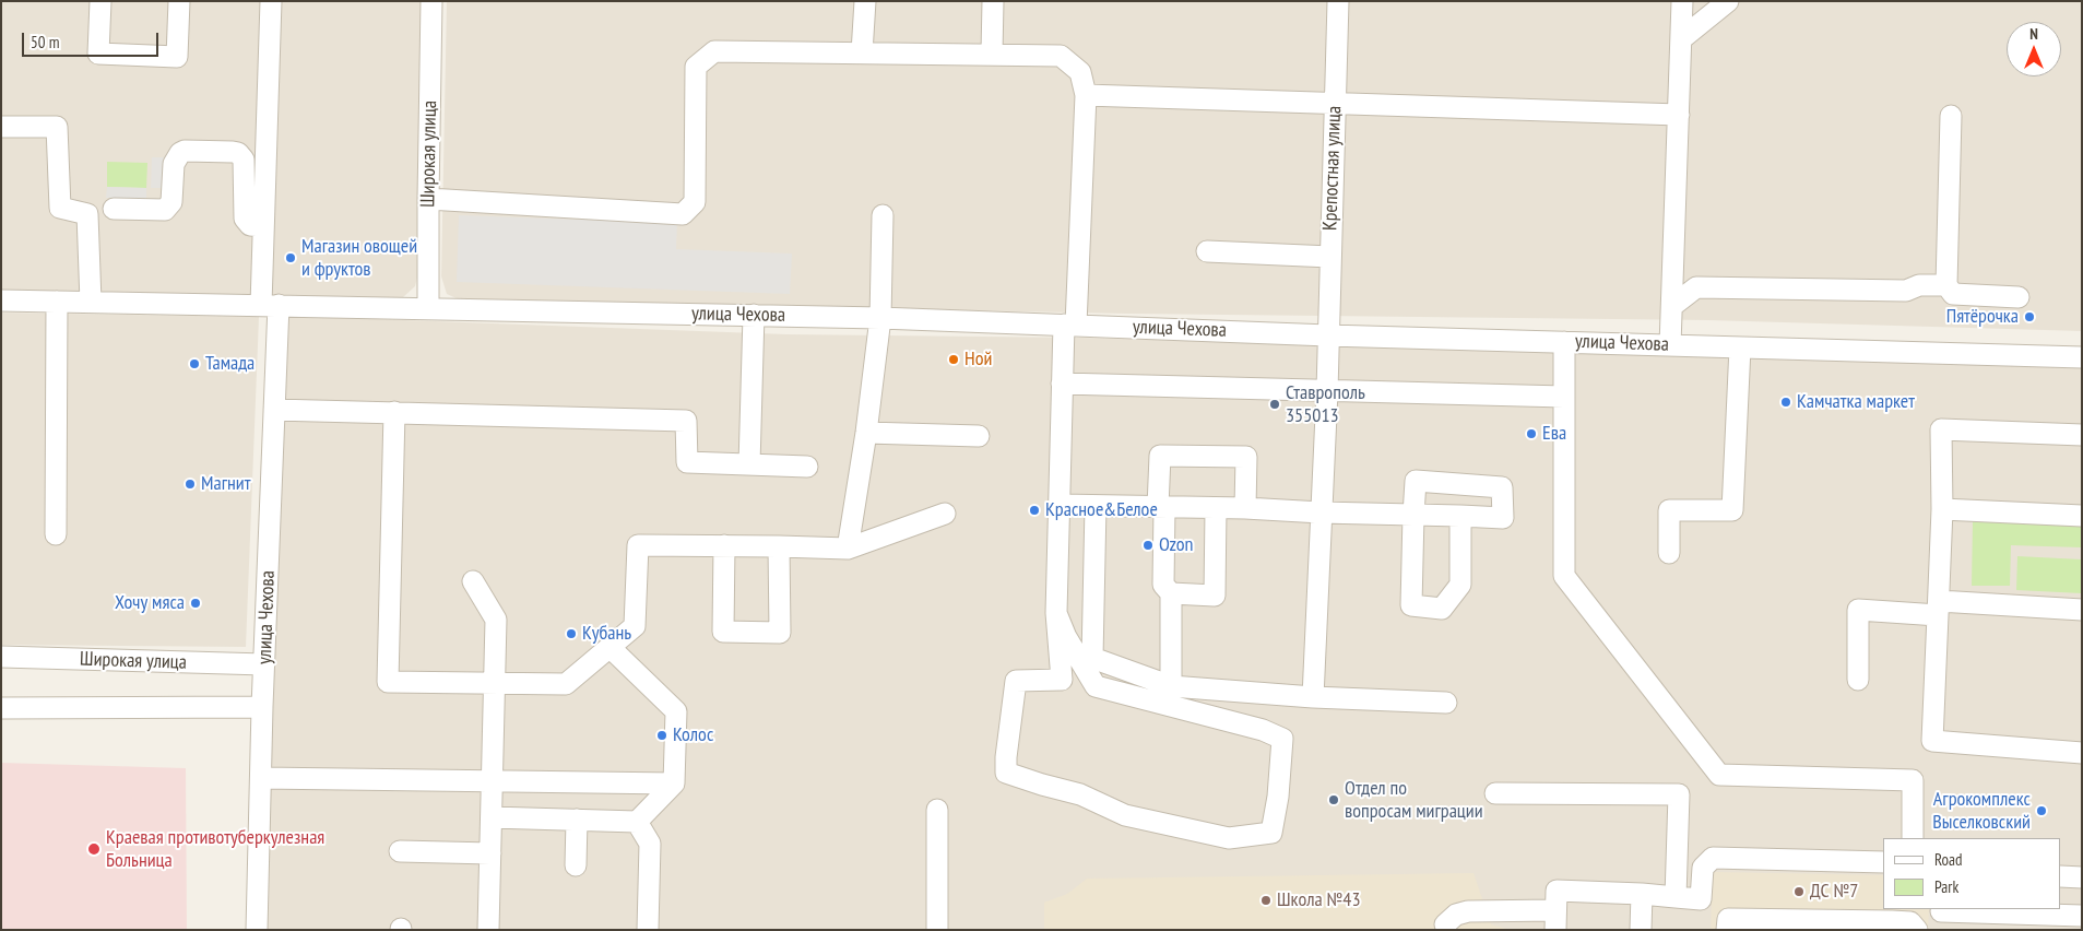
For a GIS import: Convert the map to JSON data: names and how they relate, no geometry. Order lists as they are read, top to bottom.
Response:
{
  "streets": {
    "street": ["Широкая улица", "Крепостная улица", "улица Чехова"]
  },
  "crossings": [
    ["Широкая улица", "улица Чехова"],
    ["Крепостная улица", "улица Чехова"]
  ],
  "places": [
    "Магазин овощей и фруктов",
    "Пятёрочка",
    "Ной",
    "Тамада",
    "Камчатка маркет",
    "Ставрополь 355013",
    "Ева",
    "Магнит",
    "Красное&Белое",
    "Ozon",
    "Хочу мяса",
    "Кубань",
    "Колос",
    "Отдел по вопросам миграции",
    "Агрокомплекс Выселковский",
    "Краевая противотуберкулезная Больница",
    "ДС №7",
    "Школа №43"
  ],
  "legend": ["Road", "Park"],
  "scale_bar": "50 m",
  "north": "top"
}
